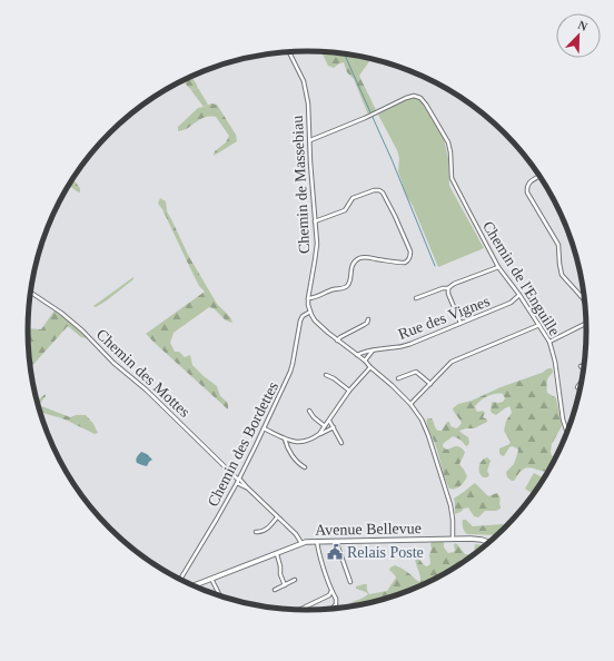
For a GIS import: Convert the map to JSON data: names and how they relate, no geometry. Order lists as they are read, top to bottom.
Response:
{
  "streets": {
    "main road": ["Avenue Bellevue"],
    "street": [
      "Chemin de Massebiau",
      "Chemin de l'Enguille",
      "Rue des Vignes",
      "Chemin des Mottes",
      "Chemin des Bordettes"
    ]
  },
  "crossings": [
    ["Chemin de Massebiau", "Chemin de l'Enguille"],
    ["Chemin de Massebiau", "Chemin des Bordettes"],
    ["Chemin de l'Enguille", "Rue des Vignes"],
    ["Chemin des Mottes", "Chemin des Bordettes"],
    ["Chemin des Mottes", "Avenue Bellevue"]
  ],
  "places": {
    "public building": ["Relais Poste"]
  },
  "north": "top right"
}
